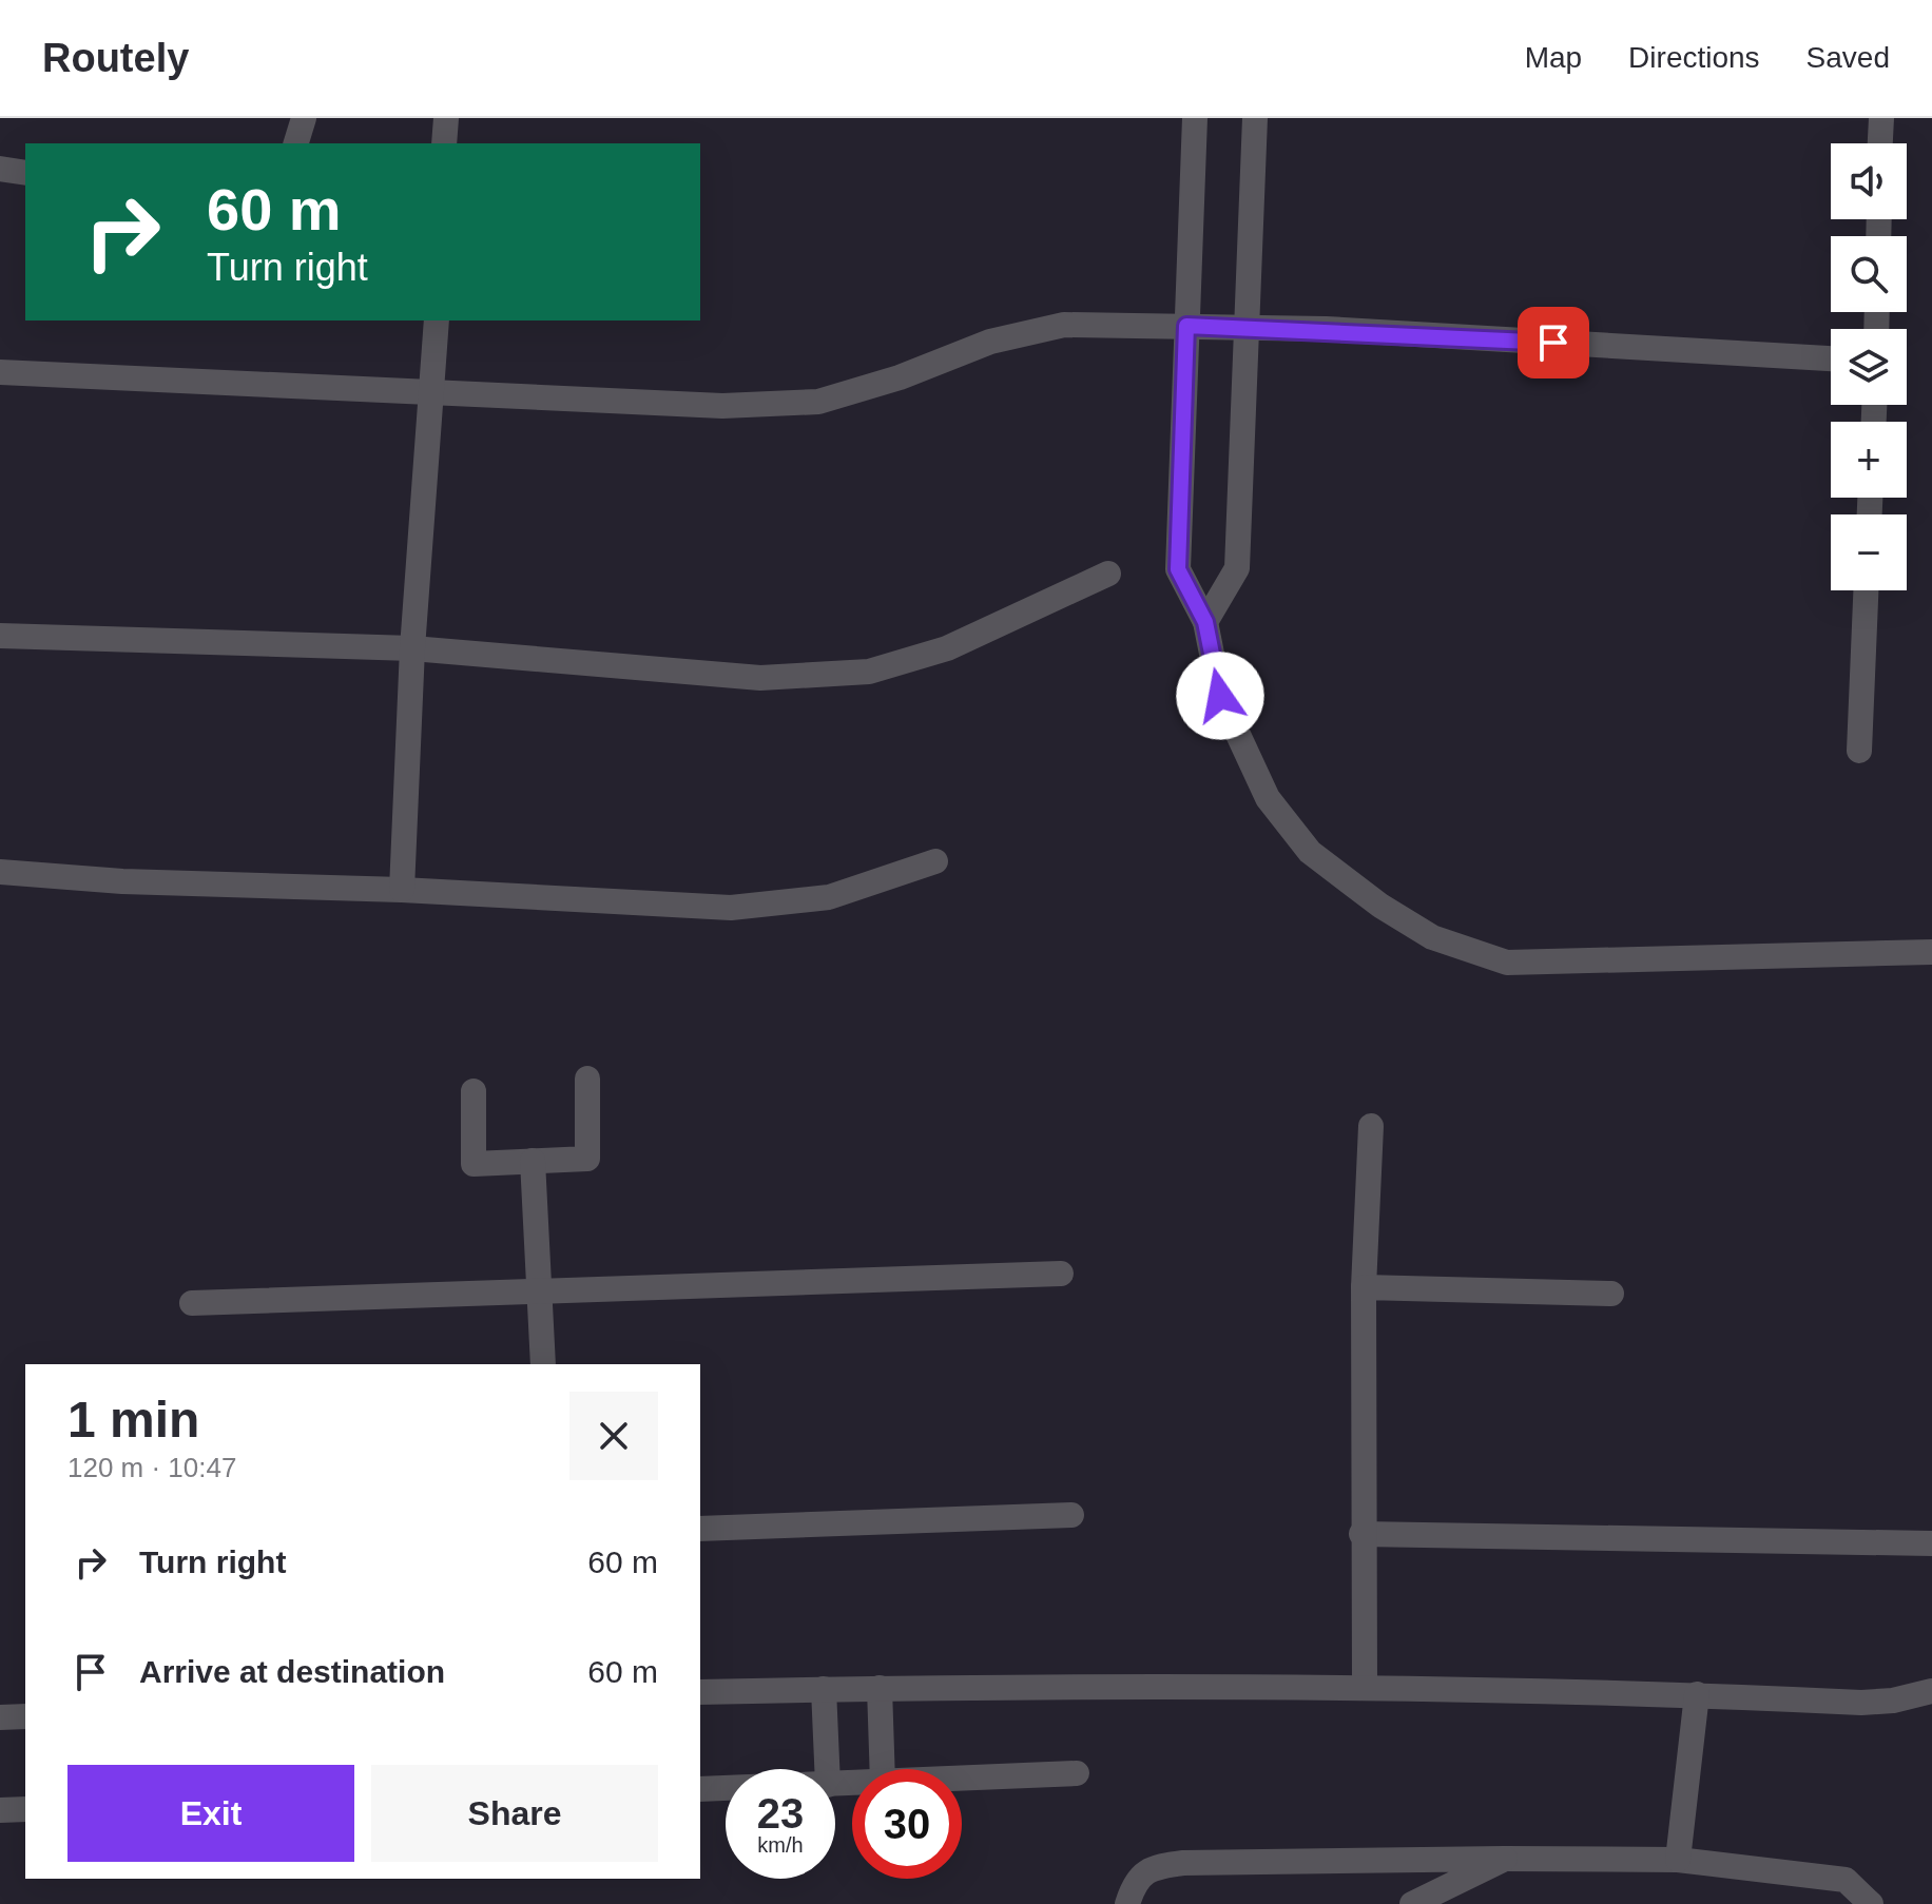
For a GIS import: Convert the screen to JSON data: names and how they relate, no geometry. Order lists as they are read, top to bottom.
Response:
{
  "page": {
    "header": "Routely",
    "nav": ["Map", "Directions", "Saved"],
    "map_buttons": ["+", "−"],
    "turn": ["60 m", "Turn right"],
    "heading": ["1 min", "120 m · 10:47"],
    "list": [
      {
        "name": "Turn right",
        "value": "60 m"
      },
      {
        "name": "Arrive at destination",
        "value": "60 m"
      }
    ],
    "buttons": ["Exit", "Share"],
    "speed": "23 km/h",
    "limit": "30"
  }
}
